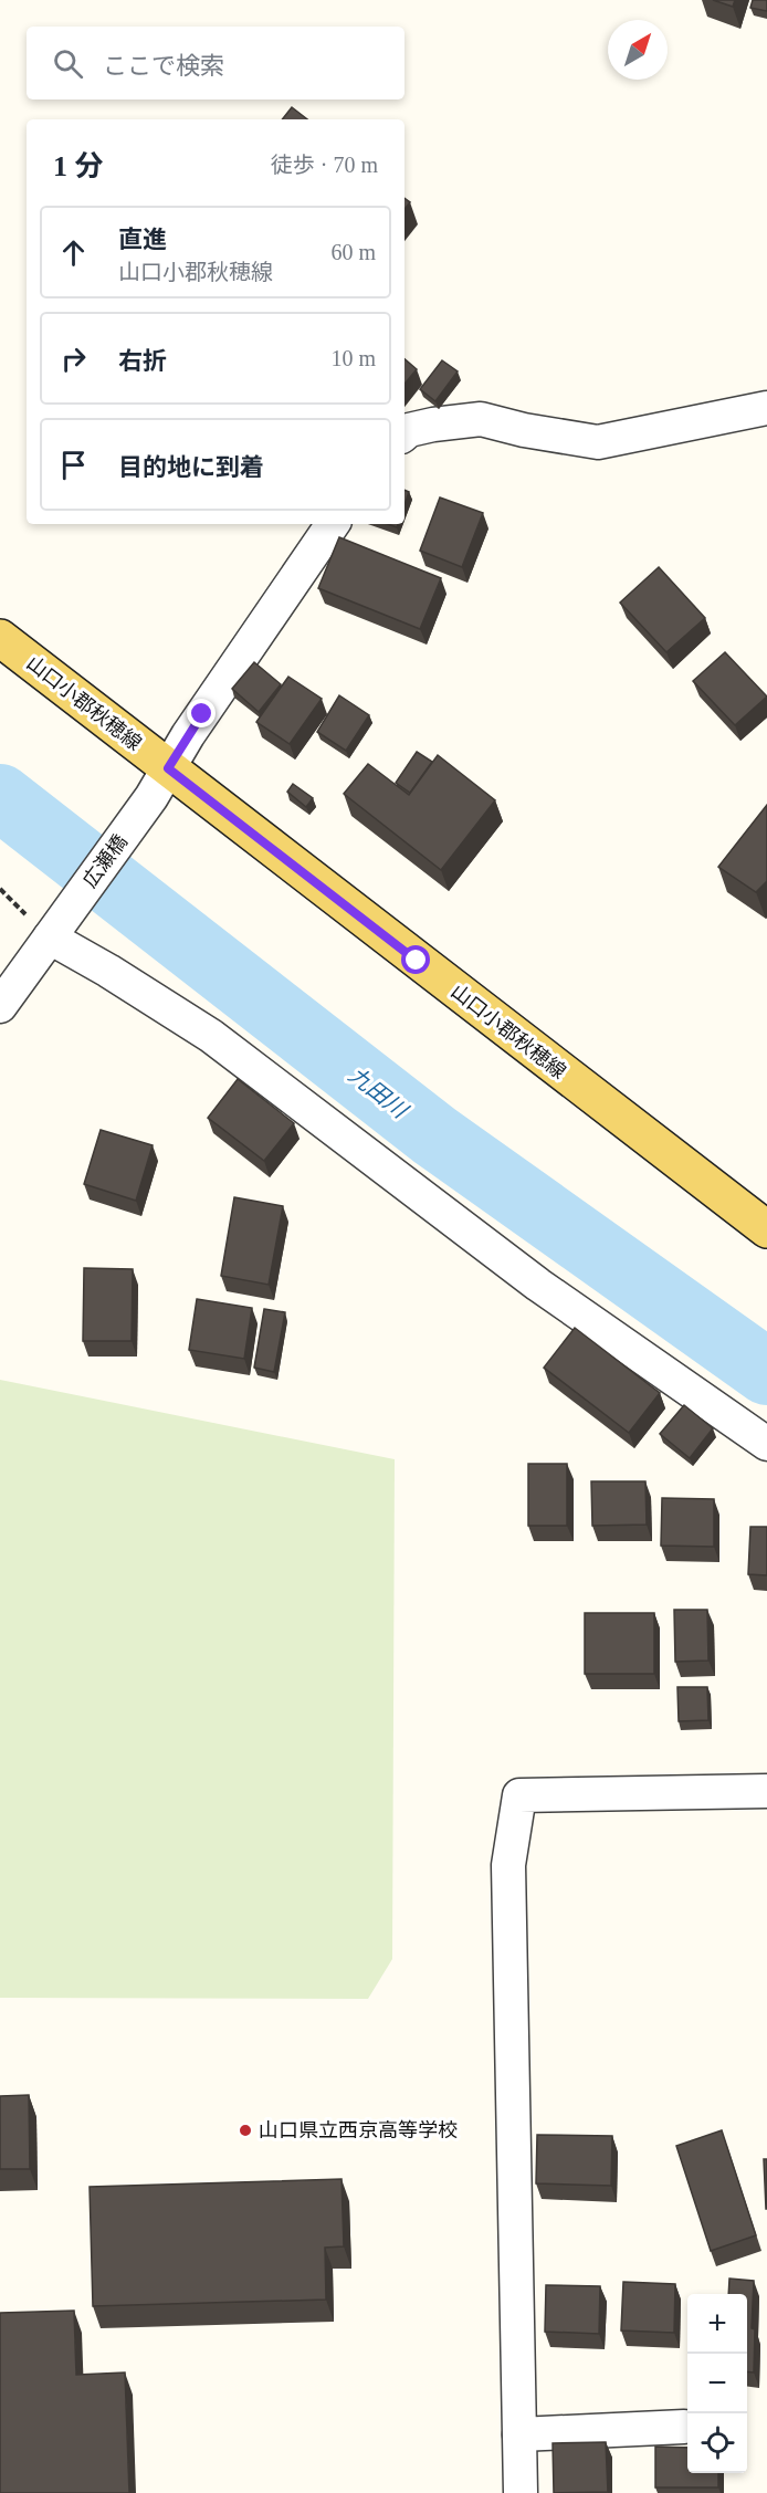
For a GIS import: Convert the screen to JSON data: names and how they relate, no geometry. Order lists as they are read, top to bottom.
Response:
{
  "streets": {
    "main road": ["山口小郡秋穂線"],
    "street": ["広瀬橋"]
  },
  "crossings": [
    ["山口小郡秋穂線", "広瀬橋"]
  ],
  "water": ["九田川"],
  "places": ["山口県立西京高等学校"],
  "north": "top right",
  "page": {
    "search": "ここで検索",
    "heading": ["1 分", "徒歩 · 70 m"],
    "list": [
      ["直進", "山口小郡秋穂線", "60 m"],
      ["右折", "10 m"],
      "目的地に到着"
    ],
    "map_buttons": ["+", "−"]
  }
}
